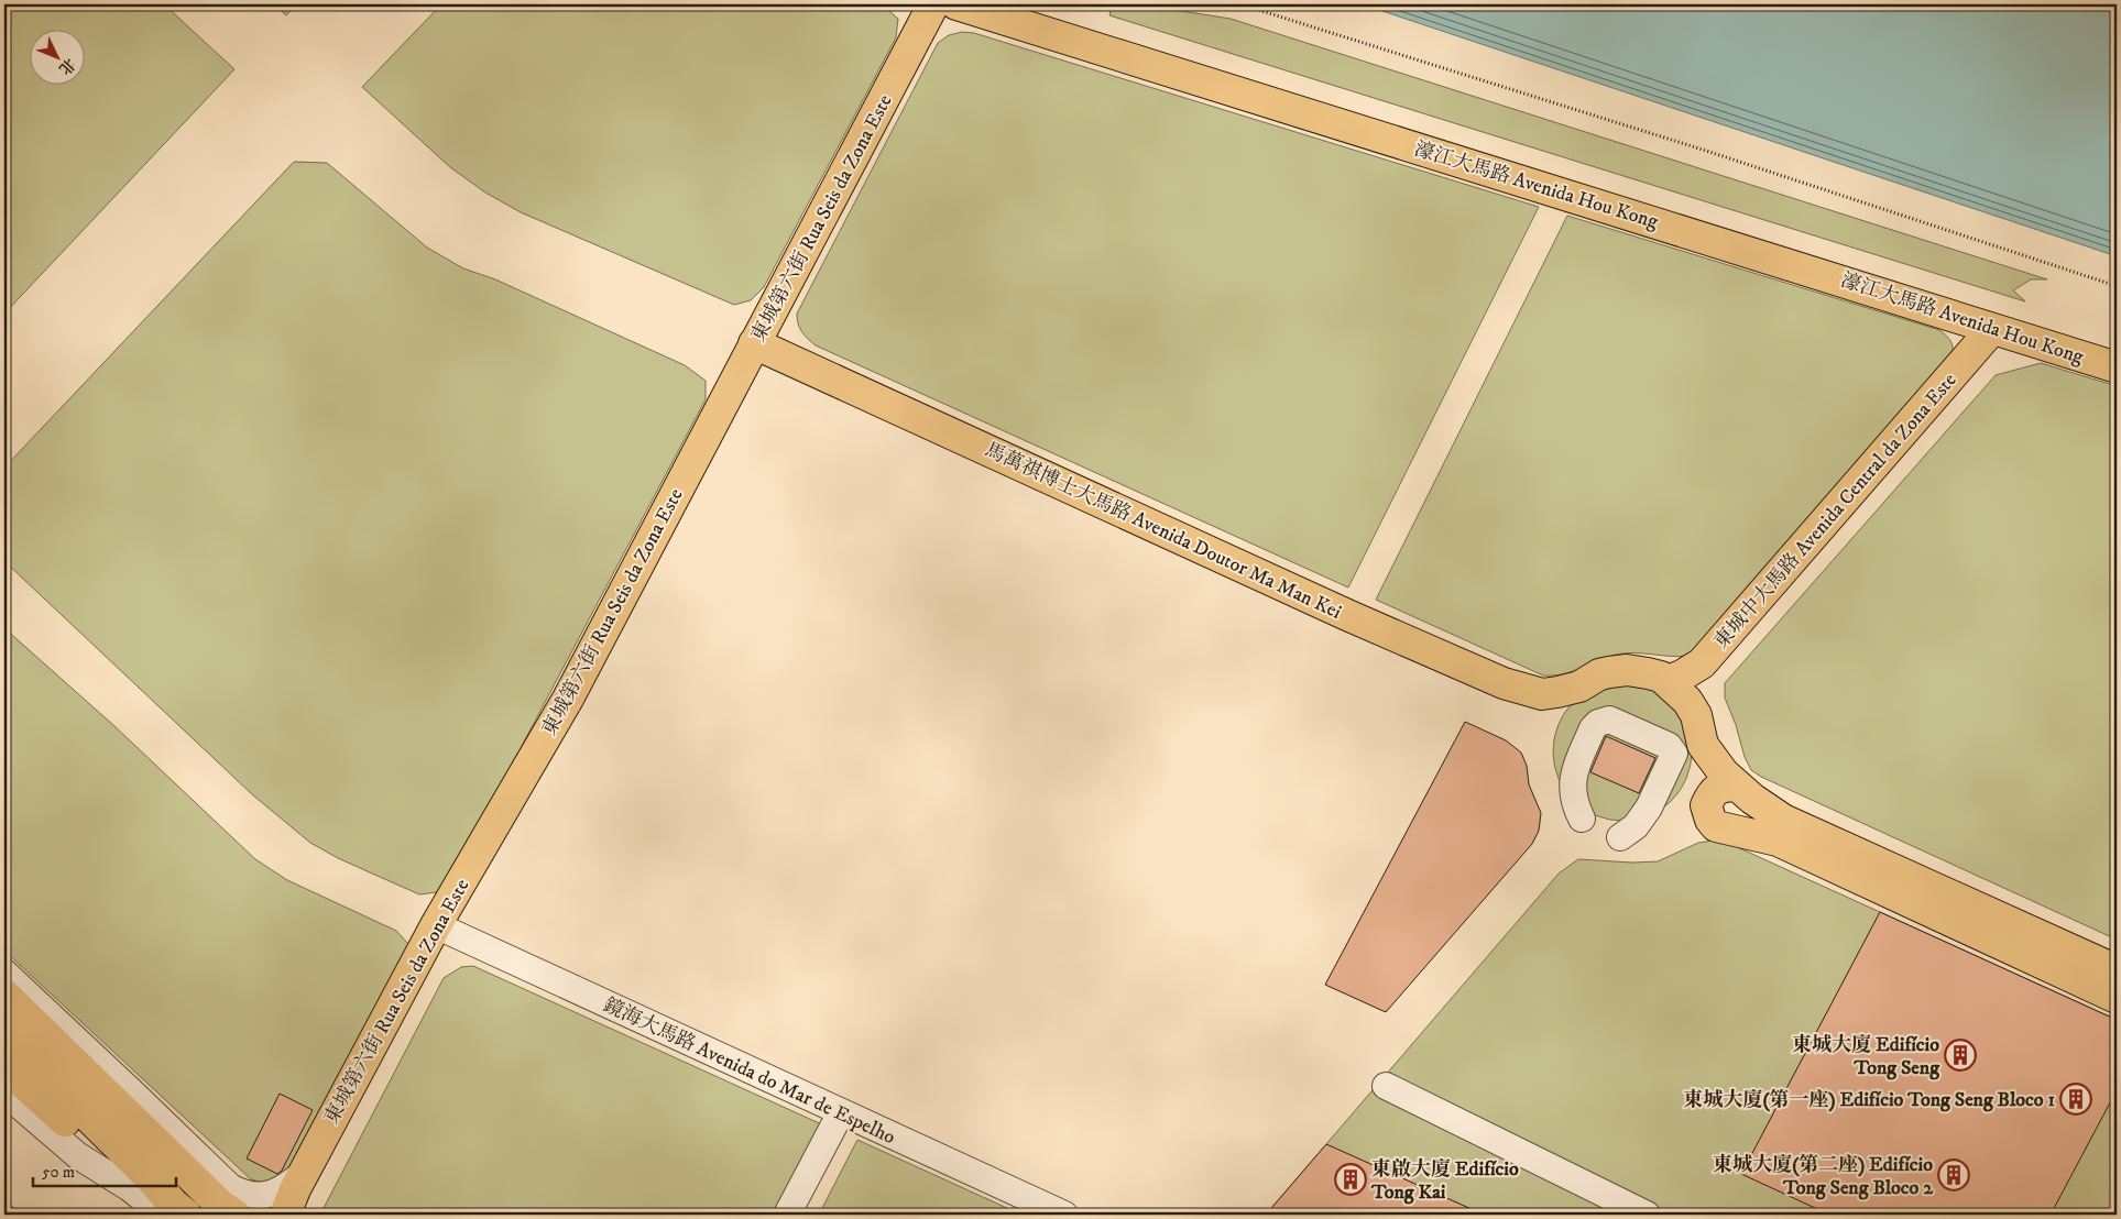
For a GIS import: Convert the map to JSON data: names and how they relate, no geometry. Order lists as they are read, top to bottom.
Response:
{
  "streets": {
    "main road": [
      "濠江大馬路 Avenida Hou Kong",
      "東城第六街 Rua Seis da Zona Este",
      "東城中大馬路 Avenida Central da Zona Este",
      "馬萬祺博士大馬路 Avenida Doutor Ma Man Kei"
    ],
    "street": ["鏡海大馬路 Avenida do Mar de Espelho"]
  },
  "crossings": [
    ["濠江大馬路 Avenida Hou Kong", "東城中大馬路 Avenida Central da Zona Este"],
    ["東城第六街 Rua Seis da Zona Este", "馬萬祺博士大馬路 Avenida Doutor Ma Man Kei"],
    ["東城第六街 Rua Seis da Zona Este", "鏡海大馬路 Avenida do Mar de Espelho"],
    ["東城中大馬路 Avenida Central da Zona Este", "馬萬祺博士大馬路 Avenida Doutor Ma Man Kei"]
  ],
  "places": {
    "building": [
      "東城大廈 Edifício Tong Seng",
      "東城大廈(第一座) Edifício Tong Seng Bloco 1",
      "東城大廈(第二座) Edifício Tong Seng Bloco 2",
      "東啟大廈 Edifício Tong Kai"
    ]
  },
  "scale_bar": "50 m",
  "north": "bottom right"
}
